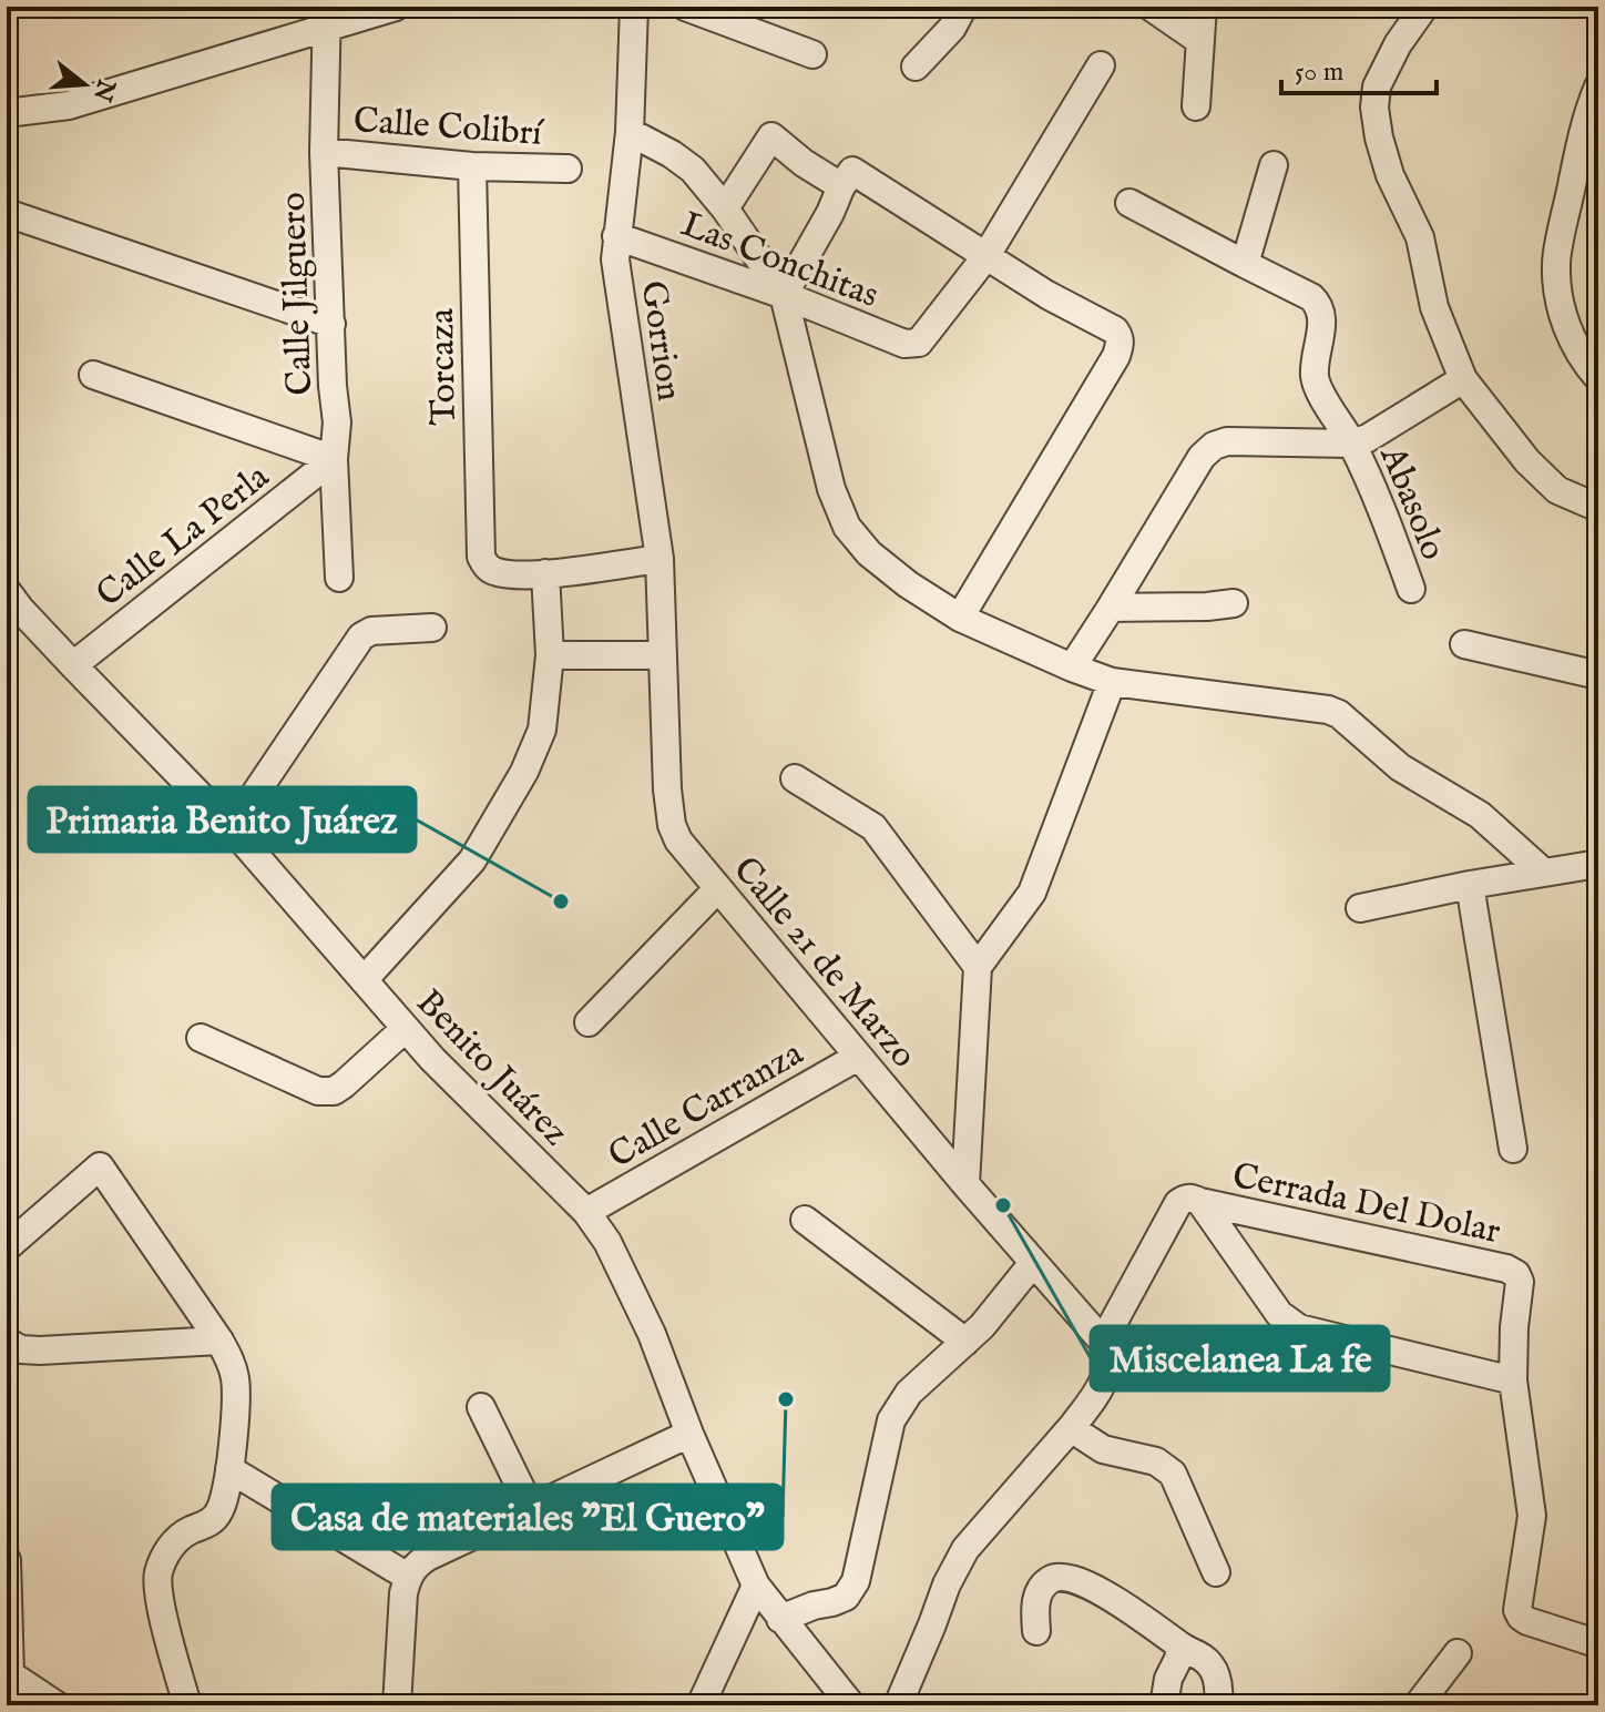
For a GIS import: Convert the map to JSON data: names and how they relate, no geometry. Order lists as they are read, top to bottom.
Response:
{
  "streets": {
    "street": [
      "Calle Colibrí",
      "Las Conchitas",
      "Calle Jilguero",
      "Gorrion",
      "Torcaza",
      "Abasolo",
      "Calle La Perla",
      "Calle 21 de Marzo",
      "Benito Juárez",
      "Calle Carranza",
      "Cerrada Del Dolar"
    ]
  },
  "crossings": [
    ["Calle Colibrí", "Calle Jilguero"],
    ["Calle Colibrí", "Torcaza"],
    ["Las Conchitas", "Gorrion"],
    ["Calle Jilguero", "Calle La Perla"],
    ["Gorrion", "Calle 21 de Marzo"],
    ["Calle La Perla", "Benito Juárez"],
    ["Calle 21 de Marzo", "Calle Carranza"],
    ["Benito Juárez", "Calle Carranza"]
  ],
  "places": ["Primaria Benito Juárez", "Miscelanea La fe", "Casa de materiales \"El Guero\""],
  "scale_bar": "50 m",
  "north": "right"
}
